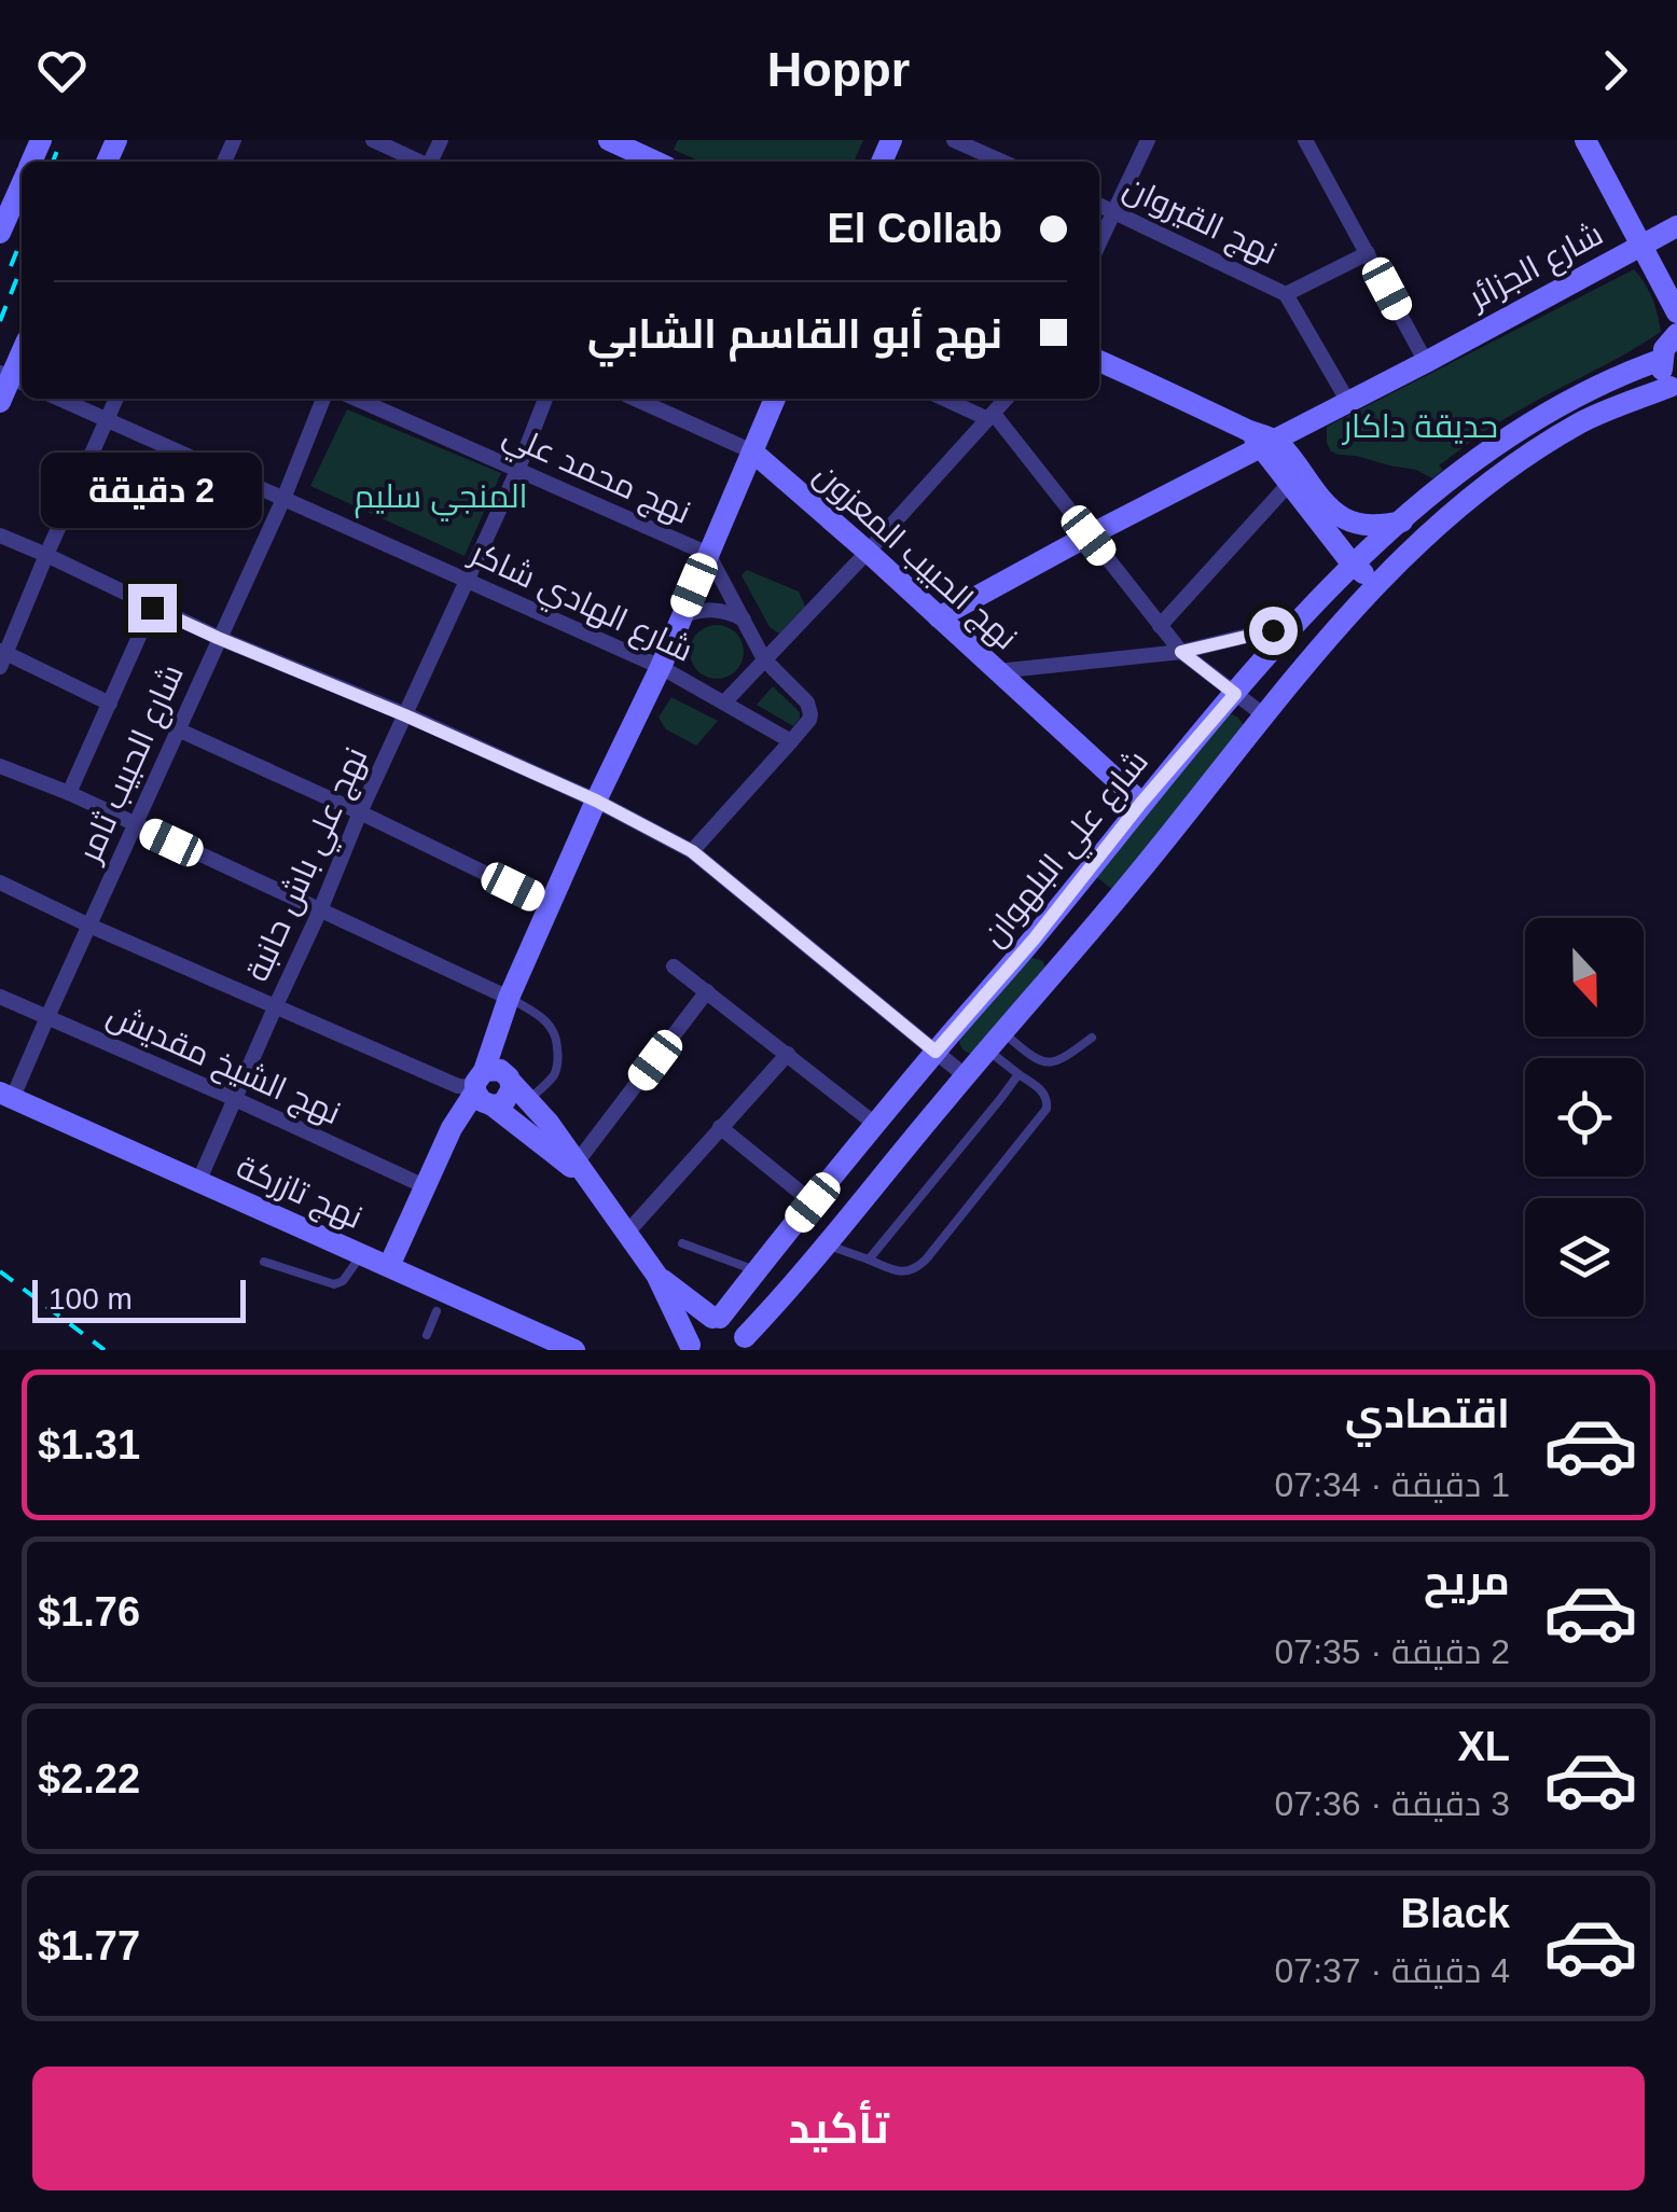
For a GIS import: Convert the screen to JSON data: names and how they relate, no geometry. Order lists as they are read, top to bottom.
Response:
{
  "streets": {
    "street": [
      "نهج القيروان",
      "شارع الجزائر",
      "نهج محمد علي",
      "نهج الحبيب المعزون",
      "شارع الهادي شاكر",
      "شارع الحبيب ثامر",
      "شارع علي البلهوان",
      "نهج علي باش حانبة",
      "نهج الشيخ مقديش",
      "نهج تازركة"
    ]
  },
  "crossings": [
    ["نهج القيروان", "شارع الجزائر"],
    ["شارع الجزائر", "نهج الحبيب المعزون"],
    ["نهج محمد علي", "نهج علي باش حانبة"],
    ["نهج الحبيب المعزون", "شارع علي البلهوان"],
    ["شارع الهادي شاكر", "شارع الحبيب ثامر"],
    ["شارع الهادي شاكر", "نهج علي باش حانبة"],
    ["شارع الحبيب ثامر", "نهج الشيخ مقديش"],
    ["شارع الحبيب ثامر", "نهج تازركة"],
    ["نهج علي باش حانبة", "نهج الشيخ مقديش"],
    ["نهج علي باش حانبة", "نهج تازركة"]
  ],
  "parks": ["حديقة داكار", "المنجي سليم"],
  "scale_bar": "100 m",
  "north": "bottom",
  "page": {
    "header": "Hoppr",
    "banner": ["El Collab", "نهج أبو القاسم الشابي"],
    "bubble": "2 دقيقة",
    "scale": "100 m",
    "list": [
      {
        "name": "اقتصادي",
        "note": "1 دقيقة · 07:34",
        "value": "$1.31"
      },
      {
        "name": "مريح",
        "note": "2 دقيقة · 07:35",
        "value": "$1.76"
      },
      {
        "name": "XL",
        "note": "3 دقيقة · 07:36",
        "value": "$2.22"
      },
      {
        "name": "Black",
        "note": "4 دقيقة · 07:37",
        "value": "$1.77"
      }
    ],
    "buttons": "تأكيد"
  }
}
